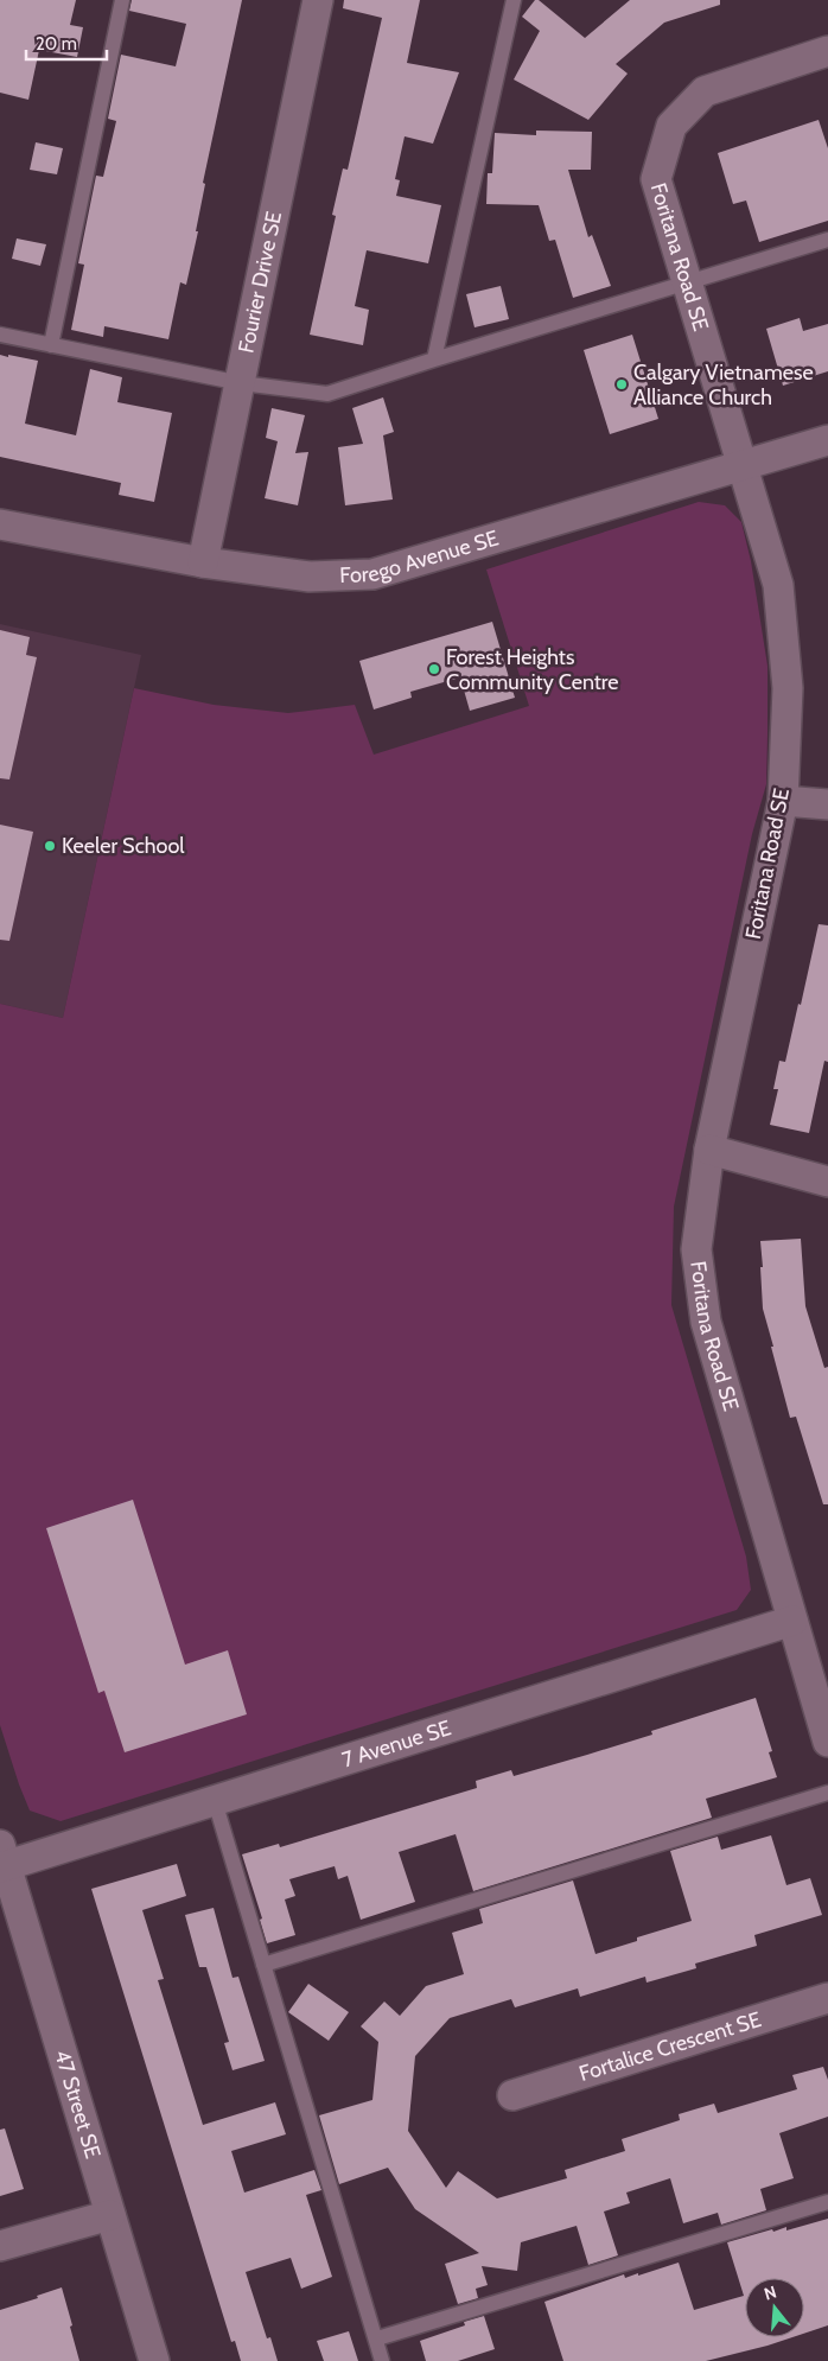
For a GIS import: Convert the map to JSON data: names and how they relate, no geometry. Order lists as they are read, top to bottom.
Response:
{
  "streets": {
    "street": [
      "Foritana Road SE",
      "Fourier Drive SE",
      "Forego Avenue SE",
      "7 Avenue SE",
      "Fortalice Crescent SE",
      "47 Street SE"
    ]
  },
  "crossings": [
    ["Foritana Road SE", "Forego Avenue SE"],
    ["Foritana Road SE", "7 Avenue SE"],
    ["Fourier Drive SE", "Forego Avenue SE"],
    ["7 Avenue SE", "47 Street SE"]
  ],
  "places": ["Calgary Vietnamese Alliance Church", "Forest Heights Community Centre", "Keeler School"],
  "scale_bar": "20 m",
  "north": "top"
}
